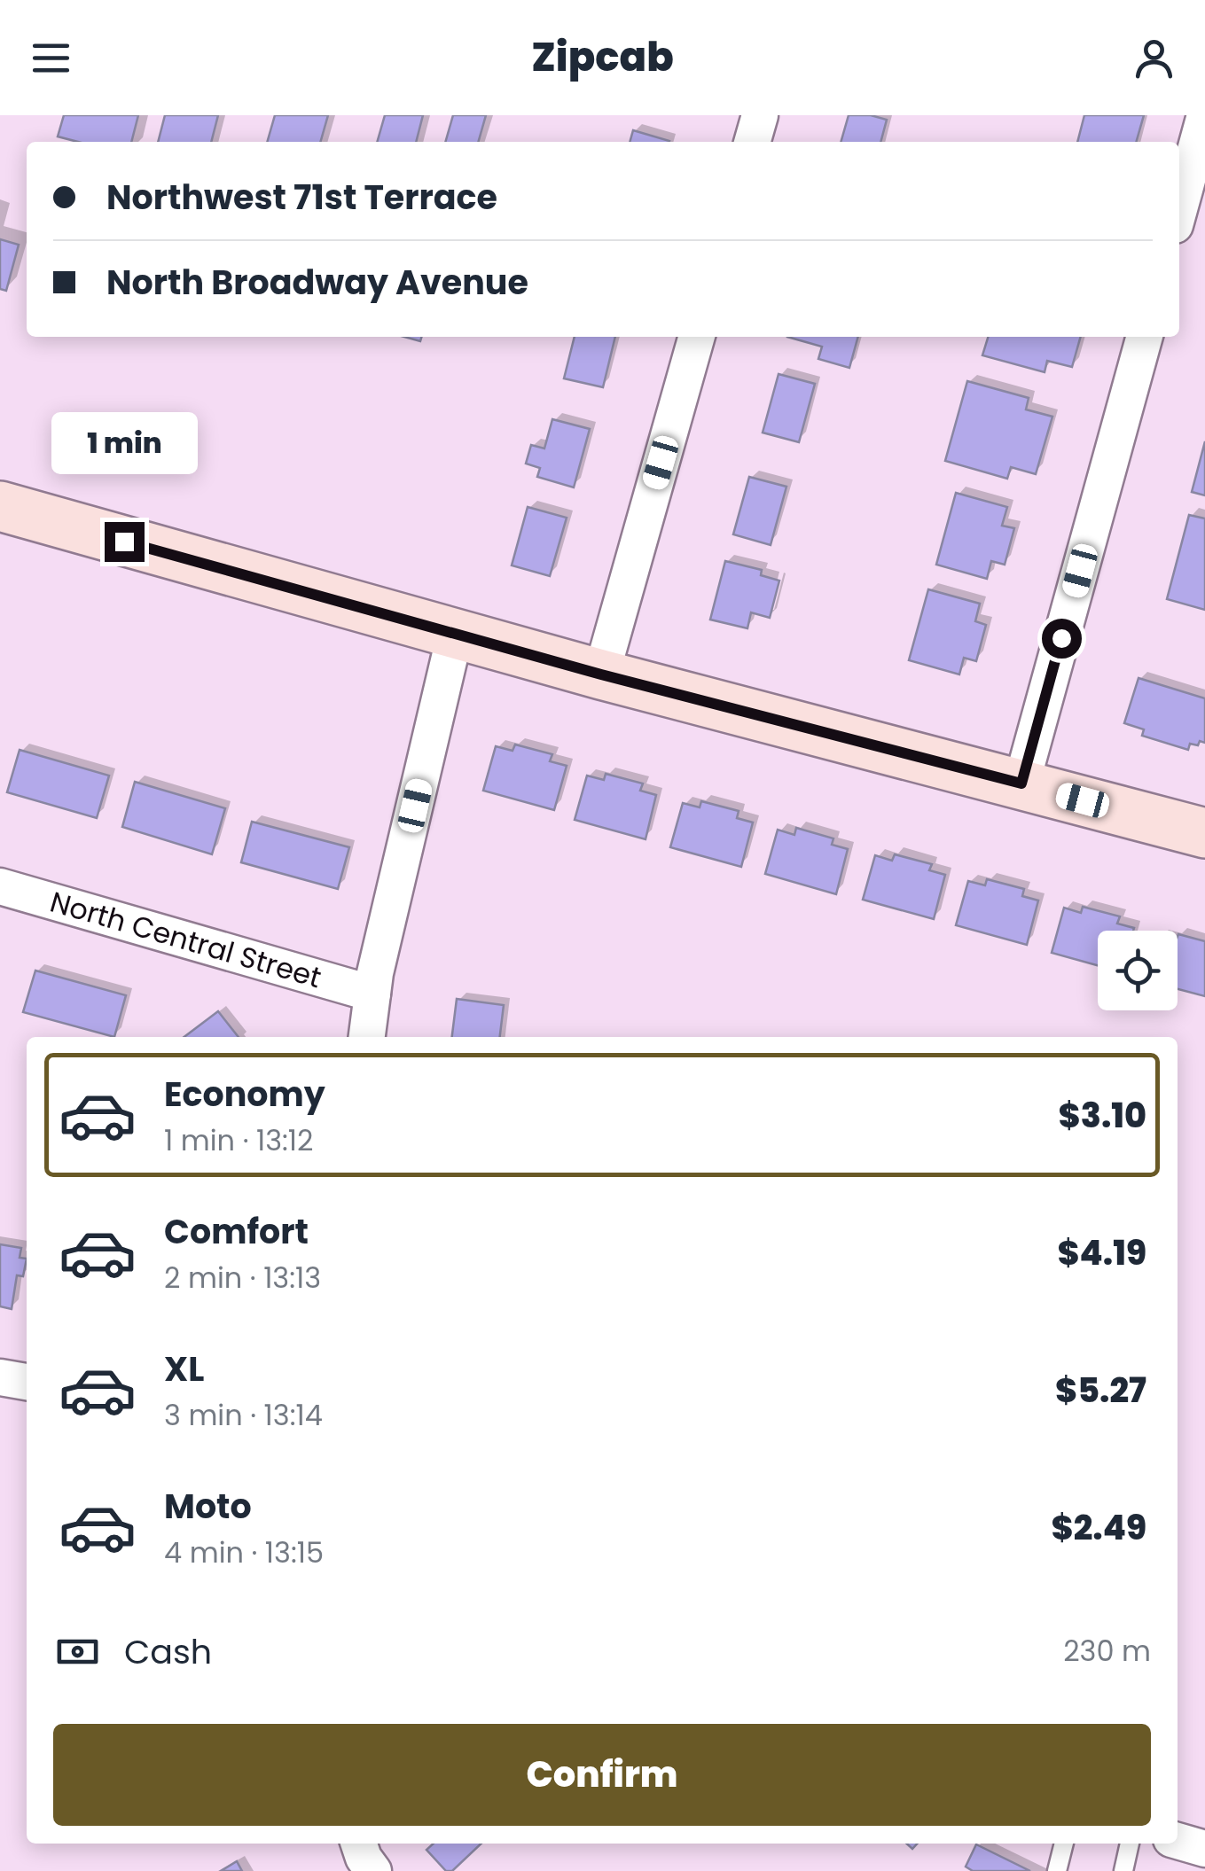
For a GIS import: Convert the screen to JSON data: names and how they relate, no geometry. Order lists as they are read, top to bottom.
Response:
{
  "streets": {
    "street": ["North Central Street"]
  },
  "page": {
    "header": "Zipcab",
    "banner": ["Northwest 71st Terrace", "North Broadway Avenue"],
    "bubble": "1 min",
    "list": [
      {
        "name": "Economy",
        "note": "1 min · 13:12",
        "value": "$3.10"
      },
      {
        "name": "Comfort",
        "note": "2 min · 13:13",
        "value": "$4.19"
      },
      {
        "name": "XL",
        "note": "3 min · 13:14",
        "value": "$5.27"
      },
      {
        "name": "Moto",
        "note": "4 min · 13:15",
        "value": "$2.49"
      }
    ],
    "pay": ["Cash", "230 m"],
    "buttons": "Confirm"
  }
}
